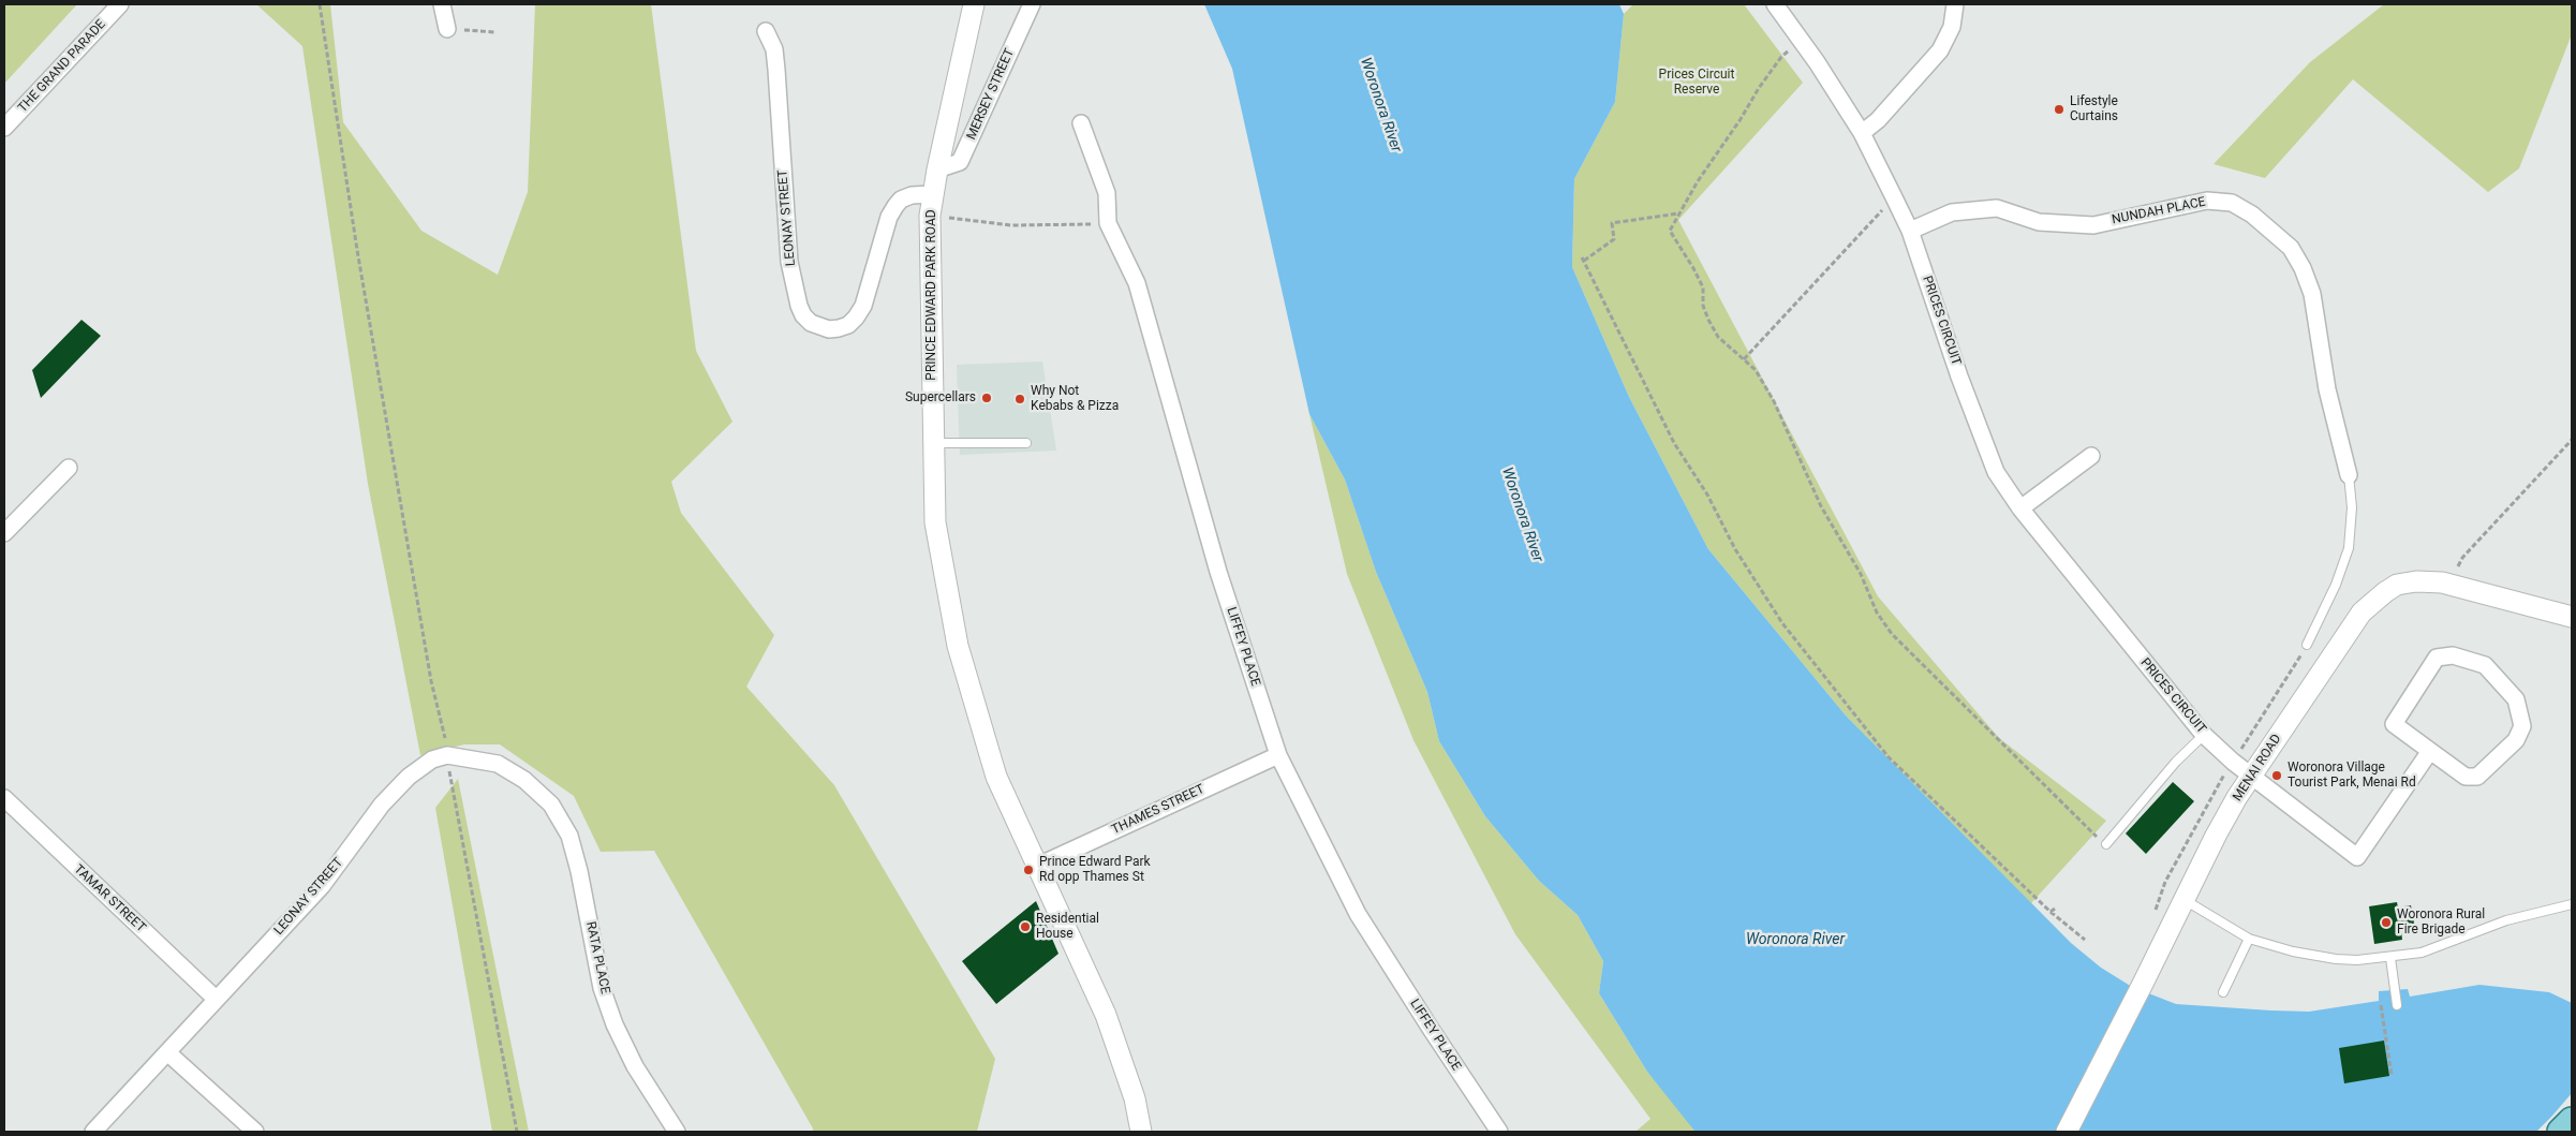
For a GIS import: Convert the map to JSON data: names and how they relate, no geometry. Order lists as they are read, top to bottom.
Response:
{
  "streets": {
    "street": [
      "THE GRAND PARADE",
      "MERSEY STREET",
      "NUNDAH PLACE",
      "LEONAY STREET",
      "PRINCE EDWARD PARK ROAD",
      "PRICES CIRCUIT",
      "LIFFEY PLACE",
      "MENAI ROAD",
      "THAMES STREET",
      "TAMAR STREET",
      "RATA PLACE"
    ]
  },
  "crossings": [
    ["MERSEY STREET", "PRINCE EDWARD PARK ROAD"],
    ["NUNDAH PLACE", "PRICES CIRCUIT"],
    ["LEONAY STREET", "PRINCE EDWARD PARK ROAD"],
    ["LEONAY STREET", "TAMAR STREET"],
    ["LEONAY STREET", "RATA PLACE"],
    ["PRINCE EDWARD PARK ROAD", "THAMES STREET"],
    ["PRICES CIRCUIT", "MENAI ROAD"],
    ["LIFFEY PLACE", "THAMES STREET"]
  ],
  "water": ["Woronora River"],
  "parks": ["Prices Circuit Reserve"],
  "places": [
    "Lifestyle Curtains",
    "Supercellars",
    "Why Not Kebabs & Pizza",
    "Woronora Village Tourist Park, Menai Rd",
    "Prince Edward Park Rd opp Thames St",
    "Woronora Rural Fire Brigade",
    "Residential House"
  ]
}
